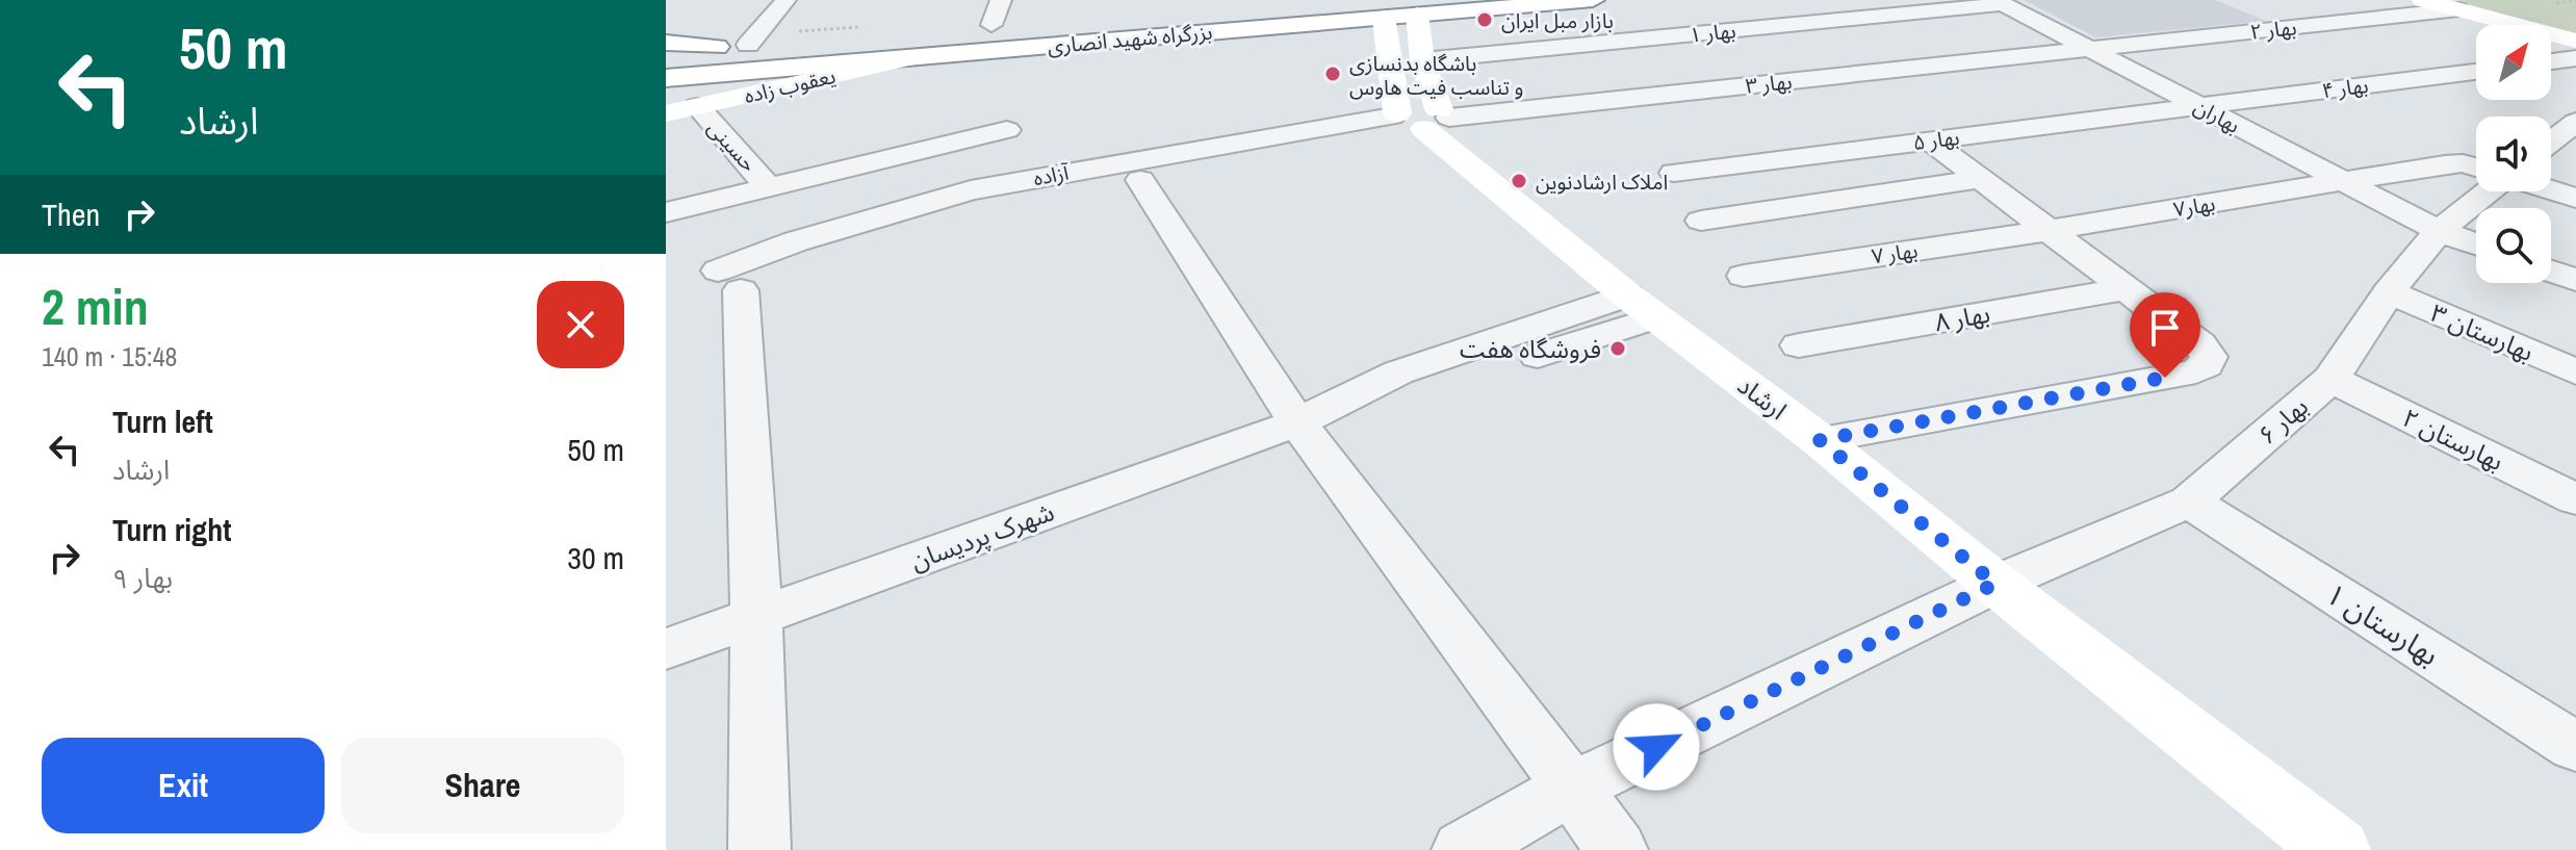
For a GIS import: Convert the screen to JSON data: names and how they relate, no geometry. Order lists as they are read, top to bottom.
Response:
{
  "streets": {
    "main road": ["بزرگراه شهید انصاری", "یعقوب زاده", "ارشاد"],
    "street": [
      "بهار ۲",
      "بهار ۱",
      "بهار ۳",
      "بهار ۴",
      "بهاران",
      "بهار ۵",
      "حسینی",
      "آزاده",
      "بهار۷",
      "بهار ۷",
      "بهار ۸",
      "بهارستان ۳",
      "بهار ۶",
      "بهارستان ۲",
      "شهرک پردیسان",
      "بهارستان ۱"
    ]
  },
  "crossings": [
    ["بهار ۲", "بهار ۳"],
    ["بهار ۲", "بهاران"],
    ["بهار ۱", "بهاران"],
    ["بزرگراه شهید انصاری", "یعقوب زاده"],
    ["بهار ۳", "بهاران"],
    ["بهار ۳", "آزاده"],
    ["بهار ۳", "ارشاد"],
    ["یعقوب زاده", "حسینی"],
    ["بهار ۴", "بهاران"],
    ["بهار ۴", "بهار ۵"],
    ["بهاران", "بهار ۵"],
    ["بهاران", "بهار۷"],
    ["بهاران", "بهار ۶"],
    ["آزاده", "ارشاد"],
    ["آزاده", "شهرک پردیسان"],
    ["بهار۷", "بهار ۷"],
    ["بهارستان ۳", "بهار ۶"],
    ["ارشاد", "بهار ۶"],
    ["ارشاد", "شهرک پردیسان"],
    ["بهار ۶", "بهارستان ۲"],
    ["بهار ۶", "بهارستان ۱"]
  ],
  "places": [
    "بازار مبل ایران",
    "باشگاه بدنسازی و تناسب فیت هاوس",
    "املاک ارشادنوین",
    "فروشگاه هفت"
  ],
  "north": "top right",
  "page": {
    "turn": ["50 m", "ارشاد"],
    "then": "Then",
    "heading": ["2 min", "140 m · 15:48"],
    "list": [
      {
        "name": "Turn left",
        "note": "ارشاد",
        "value": "50 m"
      },
      {
        "name": "Turn right",
        "note": "بهار ۹",
        "value": "30 m"
      }
    ],
    "buttons": ["Exit", "Share"]
  }
}
